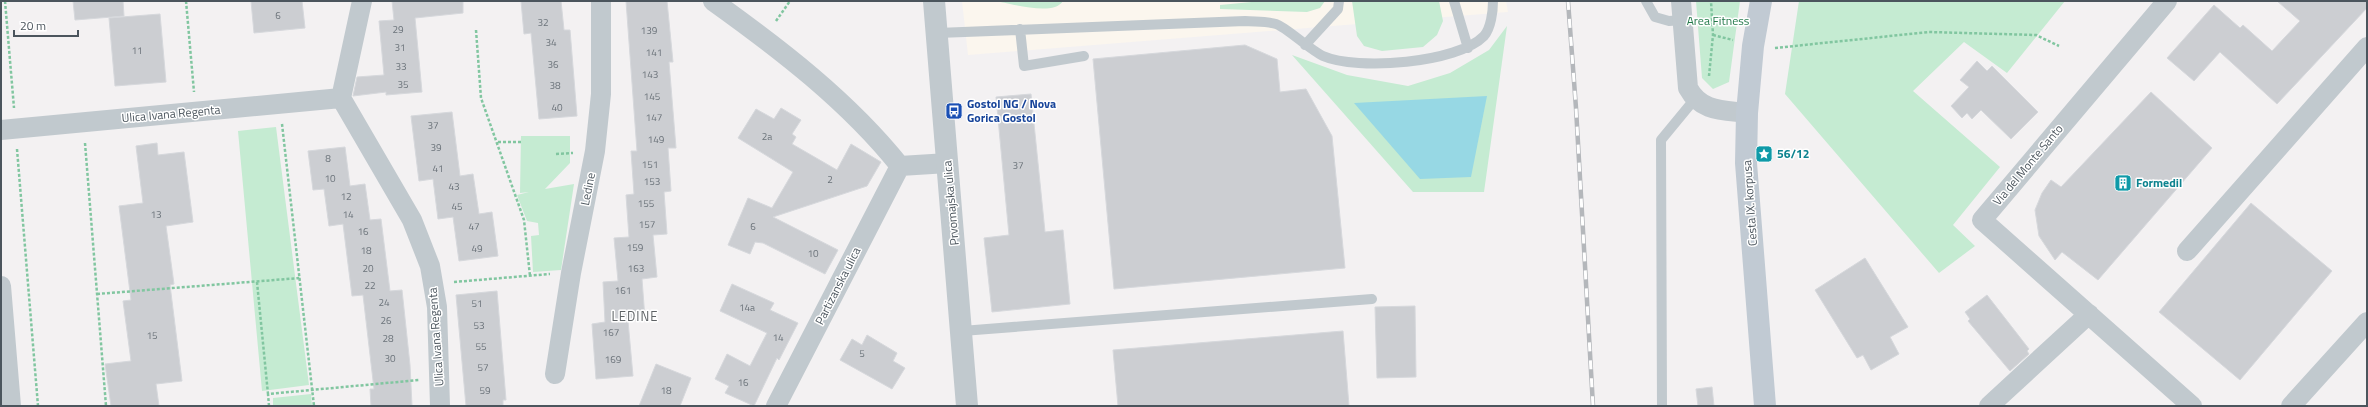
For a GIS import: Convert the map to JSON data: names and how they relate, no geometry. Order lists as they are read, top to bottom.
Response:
{
  "streets": {
    "main road": ["Cesta IX. korpusa"],
    "street": [
      "Ulica Ivana Regenta",
      "Via del Monte Santo",
      "Ledine",
      "Prvomajska ulica",
      "Partizanska ulica"
    ]
  },
  "districts": ["LEDINE"],
  "parks": ["Area Fitness"],
  "places": {
    "bus stop": ["Gostol NG / Nova Gorica Gostol"],
    "place": ["56/12"],
    "building": ["Formedil"]
  },
  "house_numbers": [
    "6",
    "32",
    "29",
    "139",
    "34",
    "31",
    "11",
    "141",
    "36",
    "33",
    "143",
    "35",
    "38",
    "145",
    "40",
    "147",
    "37",
    "2a",
    "149",
    "39",
    "8",
    "151",
    "37",
    "41",
    "10",
    "2",
    "153",
    "43",
    "12",
    "155",
    "45",
    "13",
    "14",
    "157",
    "47",
    "6",
    "16",
    "159",
    "49",
    "18",
    "10",
    "20",
    "163",
    "22",
    "161",
    "24",
    "51",
    "14a",
    "26",
    "53",
    "167",
    "15",
    "14",
    "28",
    "55",
    "5",
    "30",
    "169",
    "57",
    "16",
    "59",
    "18"
  ],
  "scale_bar": "20 m"
}
